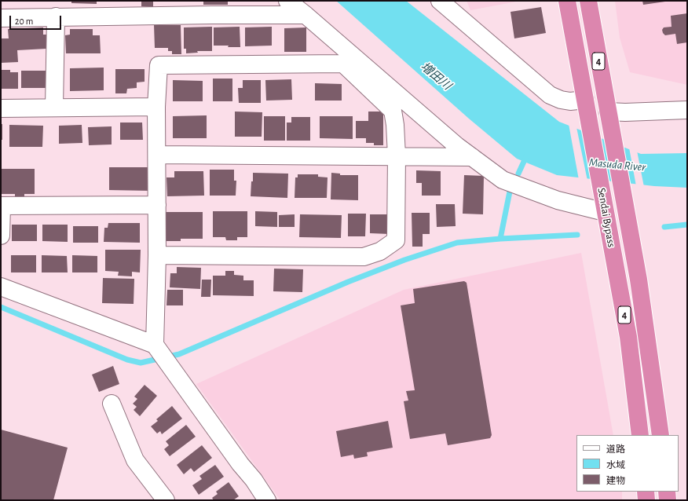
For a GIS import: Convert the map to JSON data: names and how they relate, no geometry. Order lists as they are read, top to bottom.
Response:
{
  "streets": {
    "highway": ["4", "Sendai Bypass"]
  },
  "water": ["増田川", "Masuda River"],
  "legend": ["道路", "水域", "建物"],
  "scale_bar": "20 m"
}
